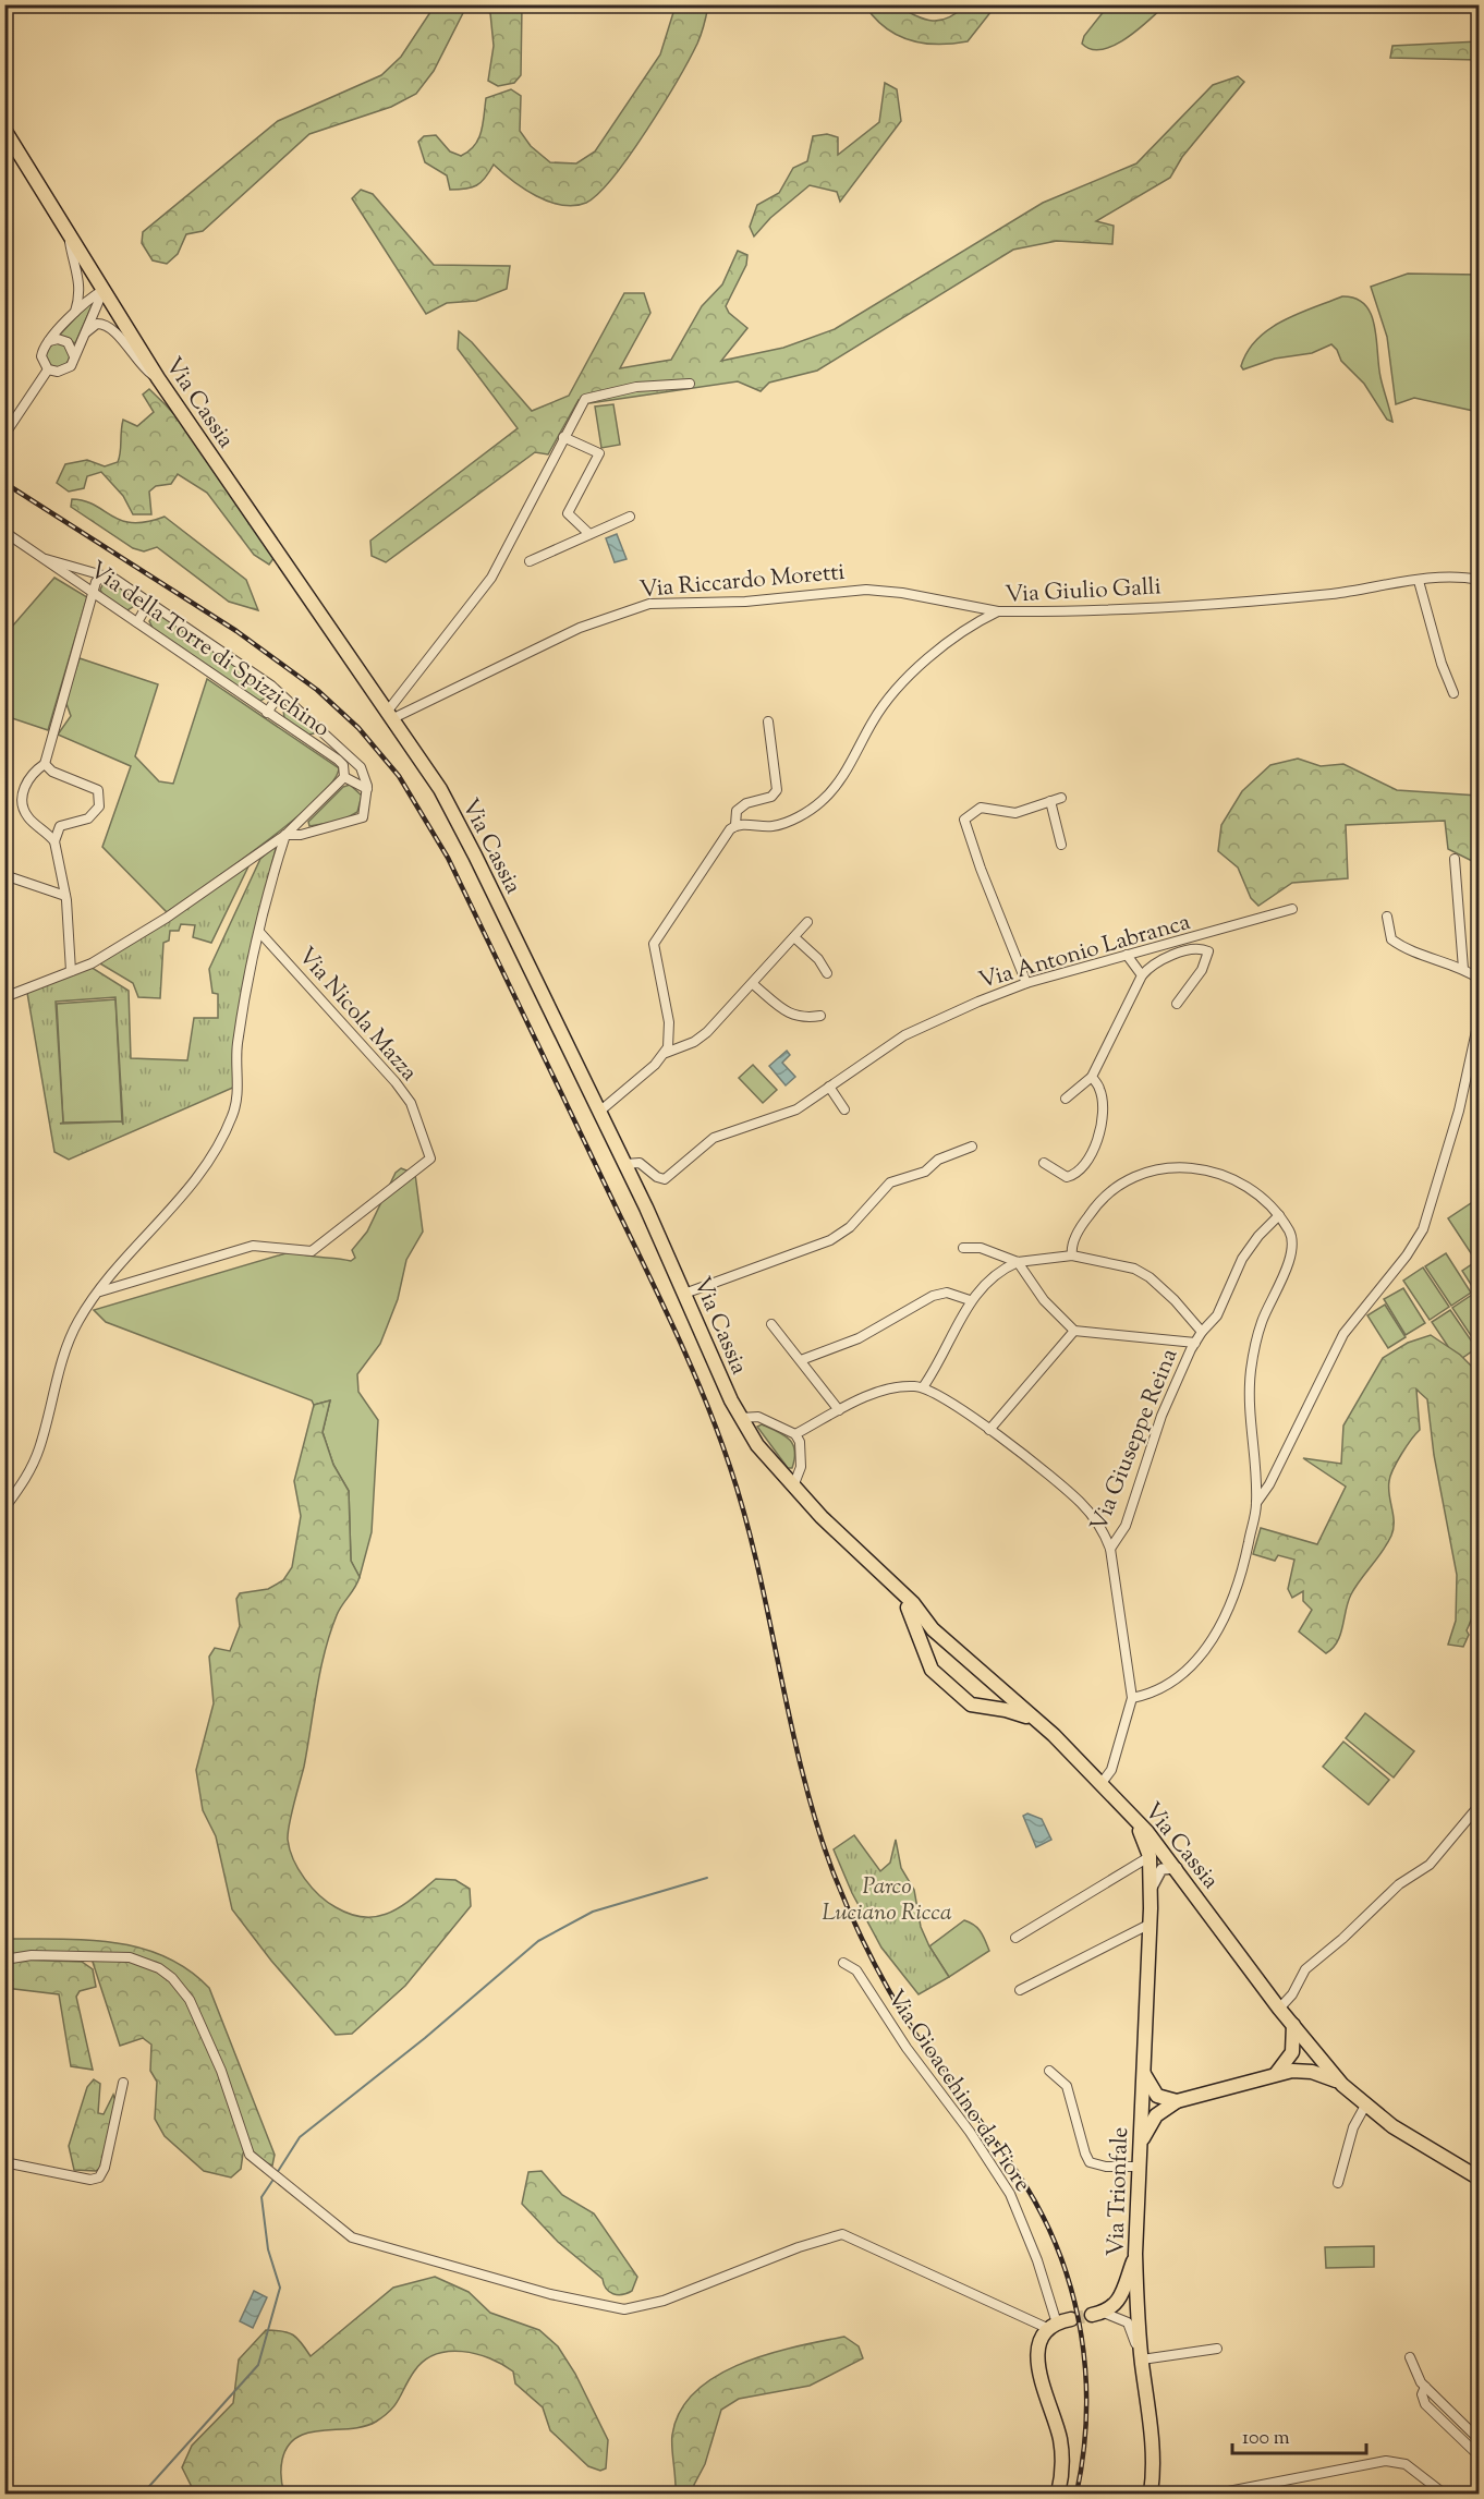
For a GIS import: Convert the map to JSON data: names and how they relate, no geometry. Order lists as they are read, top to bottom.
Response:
{
  "streets": {
    "main road": ["Via Cassia", "Via Trionfale"],
    "street": [
      "Via Riccardo Moretti",
      "Via Giulio Galli",
      "Via della Torre di Spizzichino",
      "Via Antonio Labranca",
      "Via Nicola Mazza",
      "Via Giuseppe Reina",
      "Via Gioacchino da Fiore"
    ]
  },
  "crossings": [
    ["Via Cassia", "Via Riccardo Moretti"],
    ["Via Cassia", "Via Antonio Labranca"],
    ["Via Cassia", "Via Trionfale"],
    ["Via Riccardo Moretti", "Via Giulio Galli"]
  ],
  "parks": ["Parco Luciano Ricca"],
  "scale_bar": "100 m"
}
